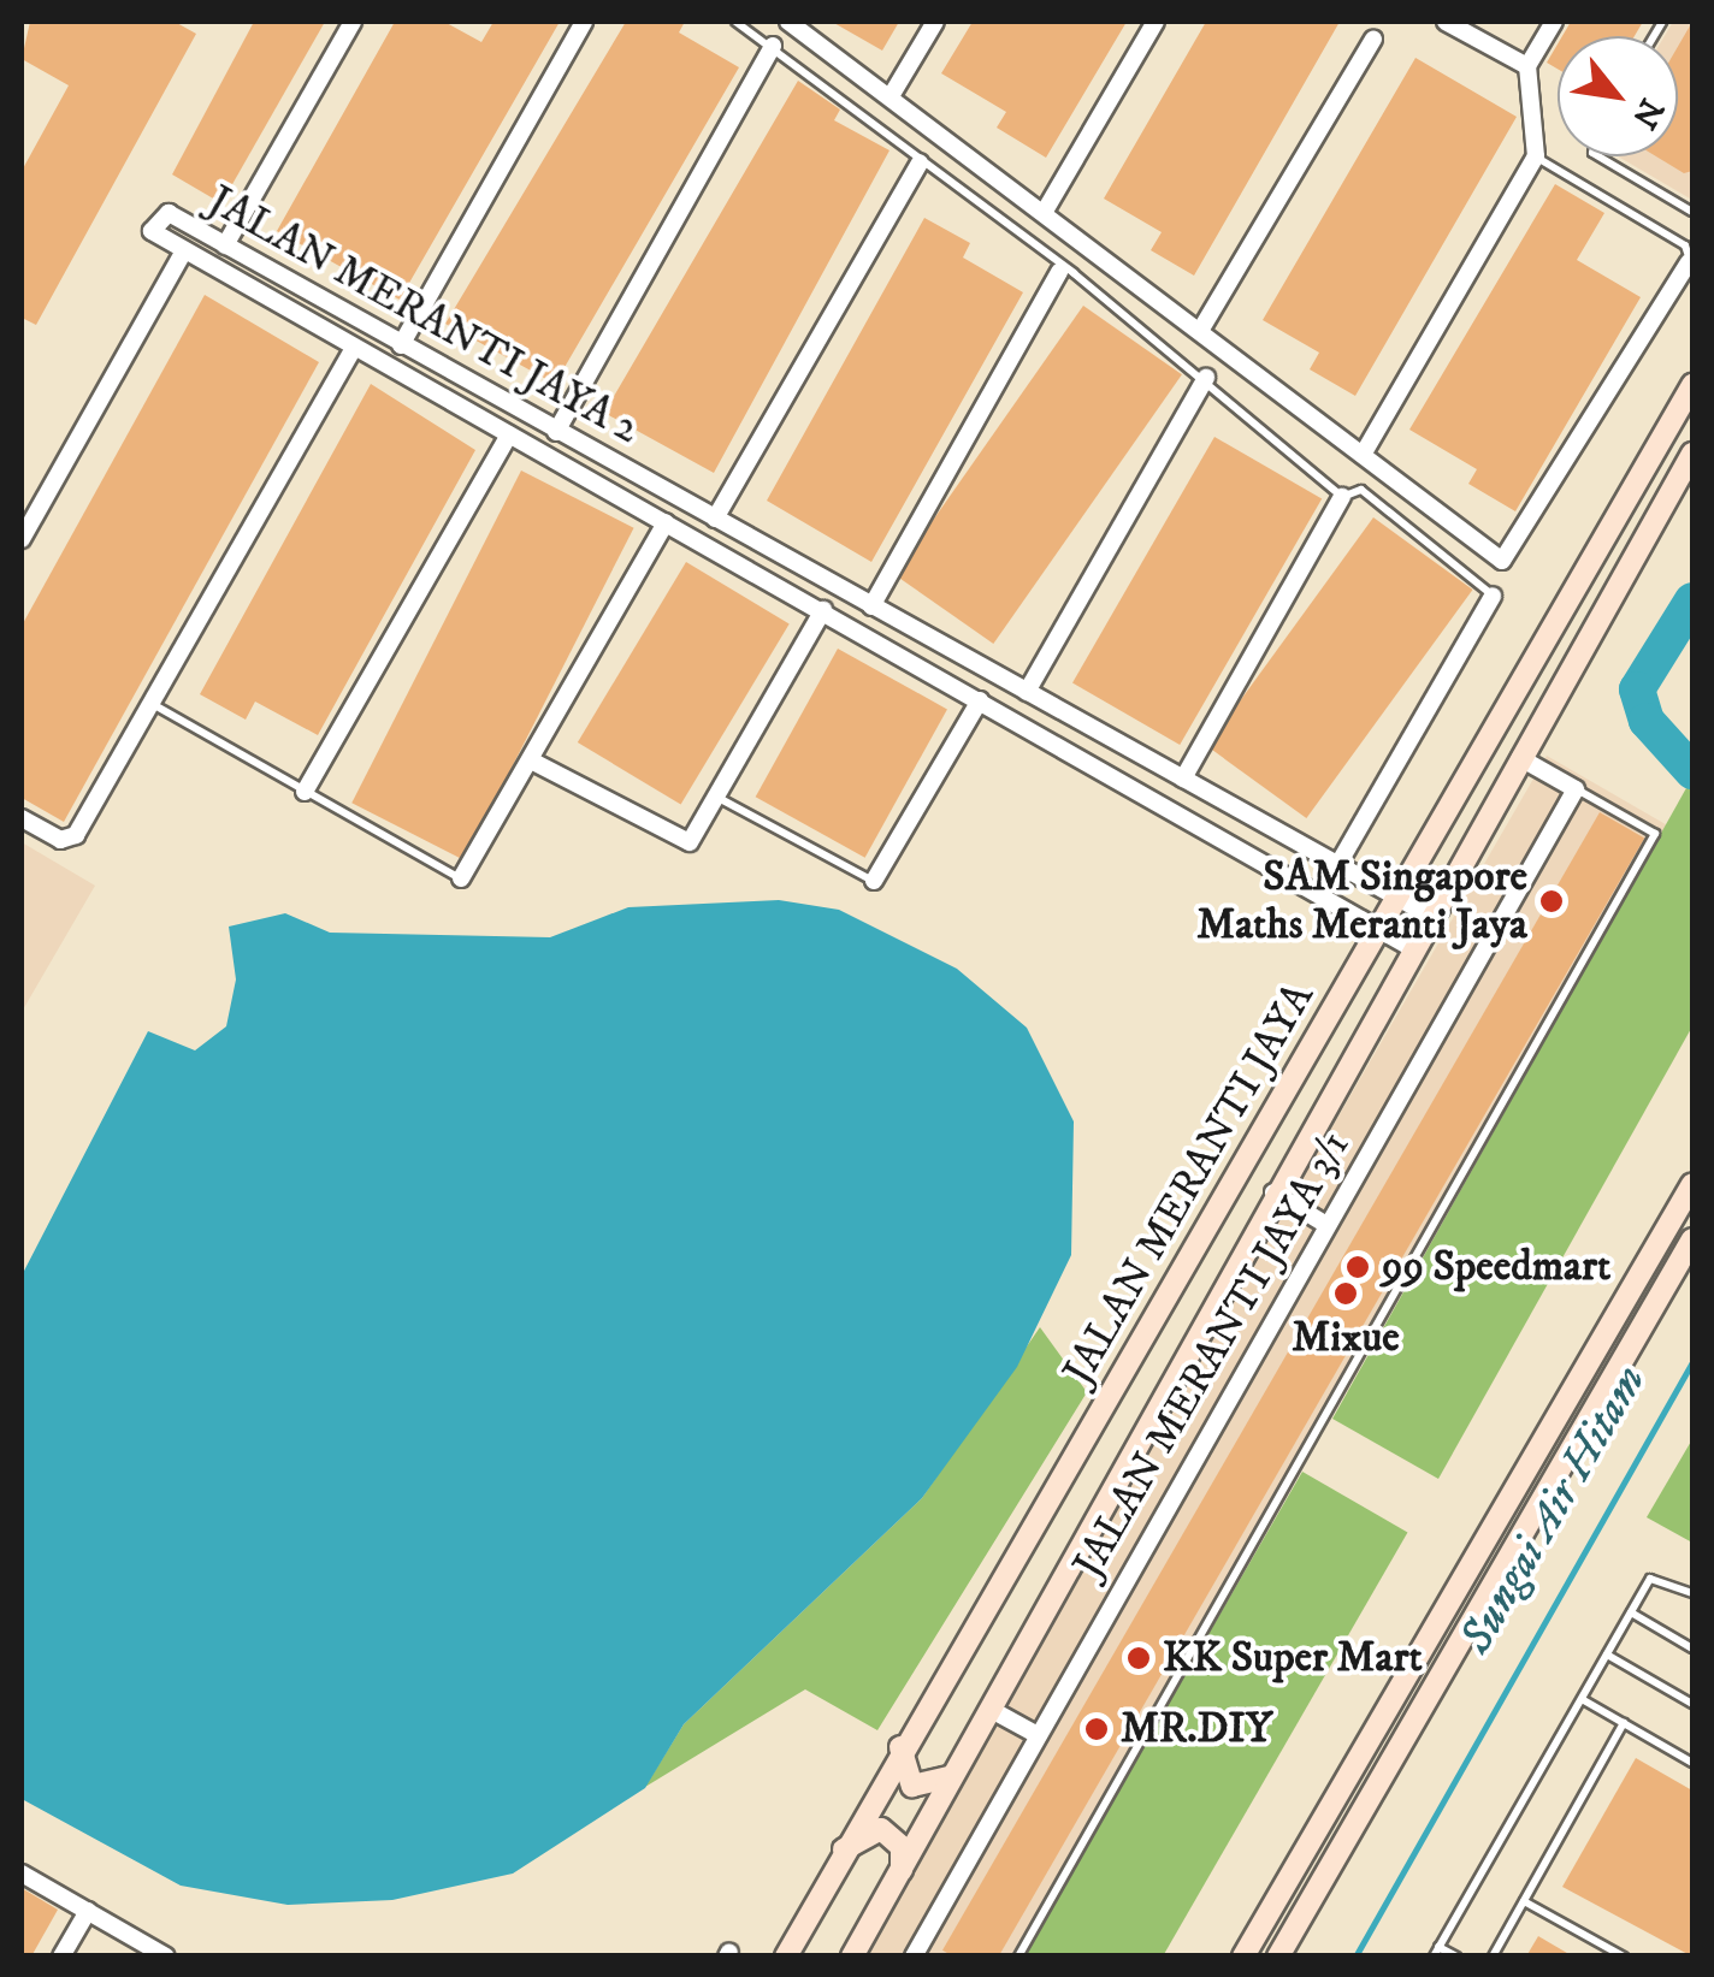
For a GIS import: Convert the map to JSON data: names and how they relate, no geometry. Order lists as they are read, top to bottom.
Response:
{
  "streets": {
    "street": ["JALAN MERANTI JAYA 2", "JALAN MERANTI JAYA", "JALAN MERANTI JAYA 3/1"]
  },
  "crossings": [
    ["JALAN MERANTI JAYA 2", "JALAN MERANTI JAYA"]
  ],
  "water": ["Sungai Air Hitam"],
  "places": [
    "SAM Singapore Maths Meranti Jaya",
    "99 Speedmart",
    "Mixue",
    "KK Super Mart",
    "MR.DIY"
  ],
  "north": "bottom right"
}
